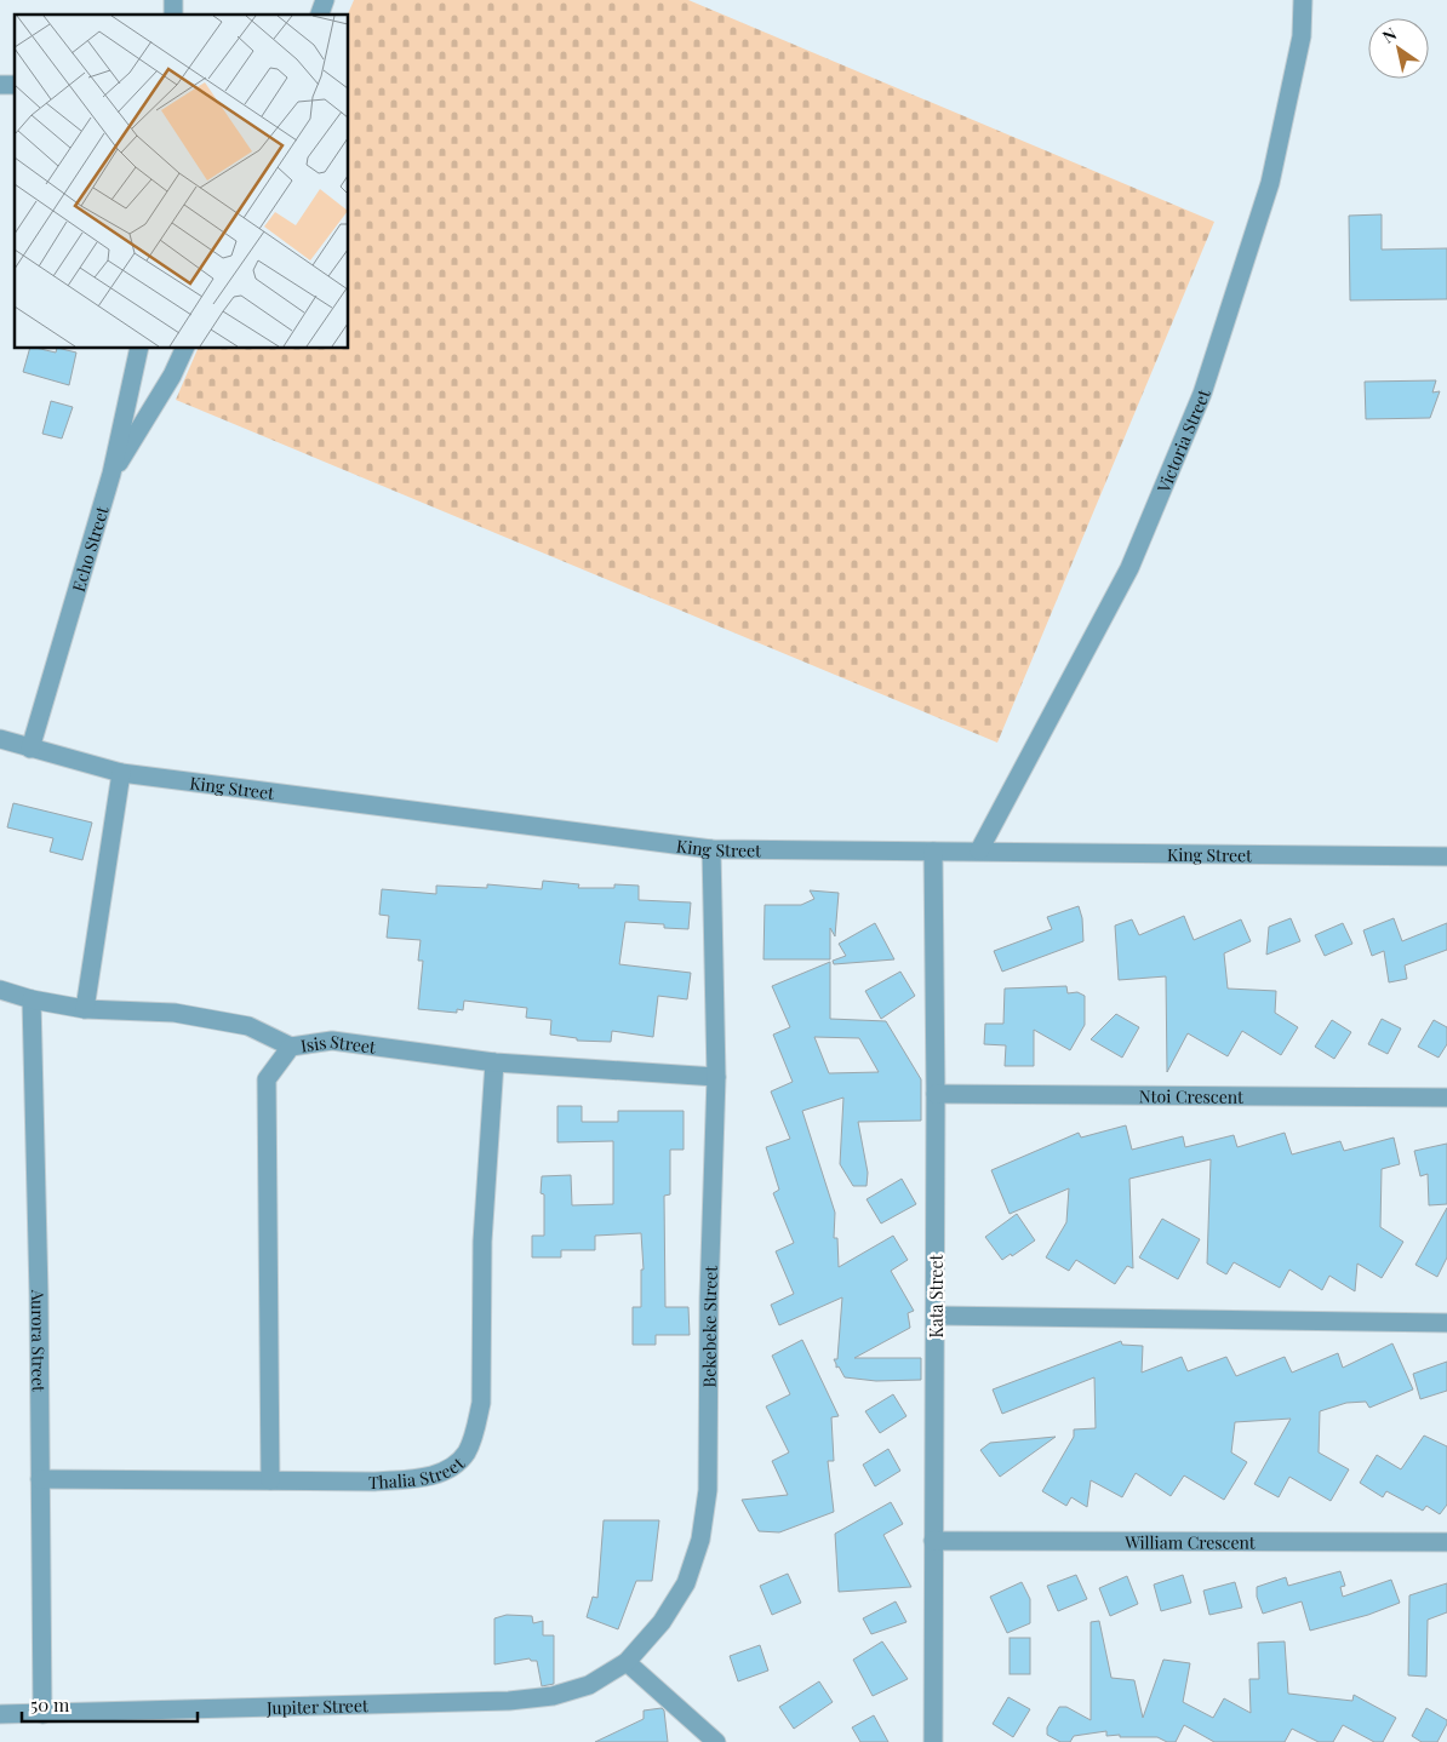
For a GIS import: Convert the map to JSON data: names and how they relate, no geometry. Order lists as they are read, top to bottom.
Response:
{
  "streets": {
    "street": [
      "Victoria Street",
      "Echo Street",
      "King Street",
      "Isis Street",
      "Ntoi Crescent",
      "Kata Street",
      "Bekebeke Street",
      "Aurora Street",
      "Thalia Street",
      "William Crescent",
      "Jupiter Street"
    ]
  },
  "crossings": [
    ["Victoria Street", "King Street"],
    ["Echo Street", "King Street"],
    ["King Street", "Kata Street"],
    ["King Street", "Bekebeke Street"],
    ["Isis Street", "Bekebeke Street"],
    ["Isis Street", "Thalia Street"],
    ["Ntoi Crescent", "Kata Street"],
    ["Kata Street", "William Crescent"],
    ["Bekebeke Street", "Jupiter Street"],
    ["Aurora Street", "Thalia Street"],
    ["Aurora Street", "Jupiter Street"]
  ],
  "scale_bar": "50 m",
  "north": "top left"
}
